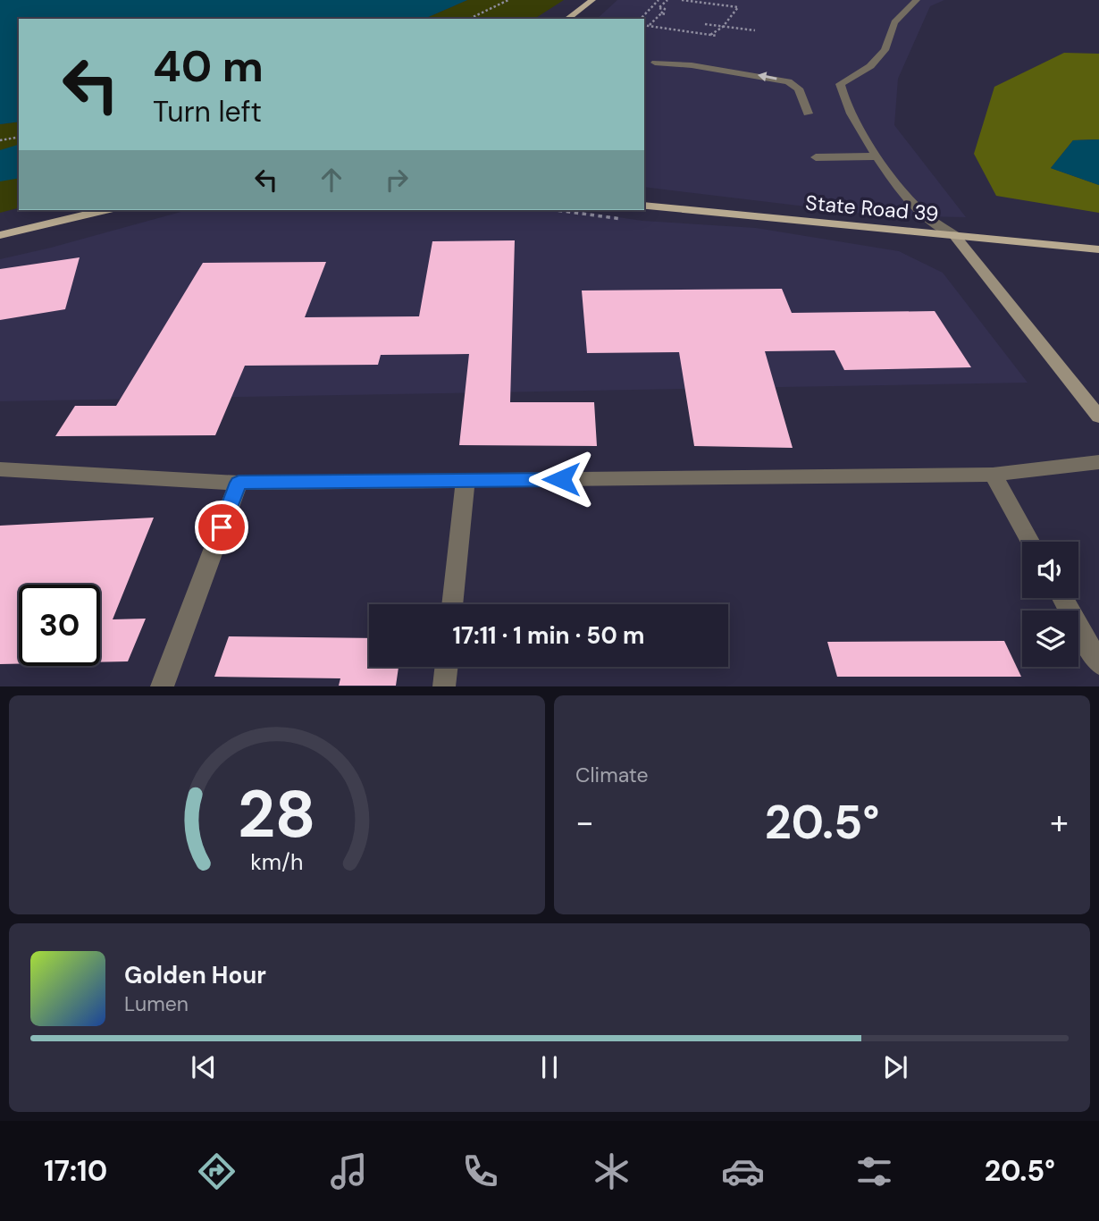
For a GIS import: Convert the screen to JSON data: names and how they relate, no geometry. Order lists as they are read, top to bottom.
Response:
{
  "streets": {
    "main road": ["State Road 39"]
  },
  "page": {
    "turn": ["40 m", "Turn left"],
    "limit": "30",
    "trip": "17:11 · 1 min · 50 m",
    "tile": "Climate",
    "heat": ["−", "20.5°", "+"],
    "song": ["Golden Hour", "Lumen"],
    "tabs": ["17:10", "20.5°"],
    "gauge": ["28", "km/h"]
  }
}
